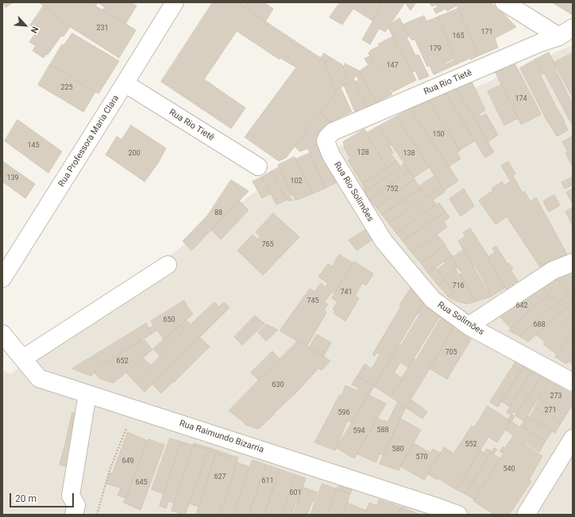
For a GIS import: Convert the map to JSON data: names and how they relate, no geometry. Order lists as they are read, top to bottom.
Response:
{
  "streets": {
    "street": [
      "Rua Rio Tietê",
      "Rua Professora Maria Clara",
      "Rua Rio Solimões",
      "Rua Solimões",
      "Rua Raimundo Bizarria"
    ]
  },
  "crossings": [
    ["Rua Rio Tietê", "Rua Professora Maria Clara"],
    ["Rua Rio Tietê", "Rua Rio Solimões"],
    ["Rua Rio Solimões", "Rua Solimões"]
  ],
  "house_numbers": [
    "231",
    "171",
    "165",
    "179",
    "147",
    "225",
    "174",
    "150",
    "145",
    "128",
    "200",
    "138",
    "139",
    "102",
    "752",
    "88",
    "765",
    "716",
    "741",
    "745",
    "642",
    "650",
    "688",
    "705",
    "652",
    "630",
    "273",
    "271",
    "596",
    "588",
    "594",
    "552",
    "580",
    "570",
    "649",
    "540",
    "627",
    "611",
    "645",
    "601"
  ],
  "scale_bar": "20 m",
  "north": "bottom right"
}
